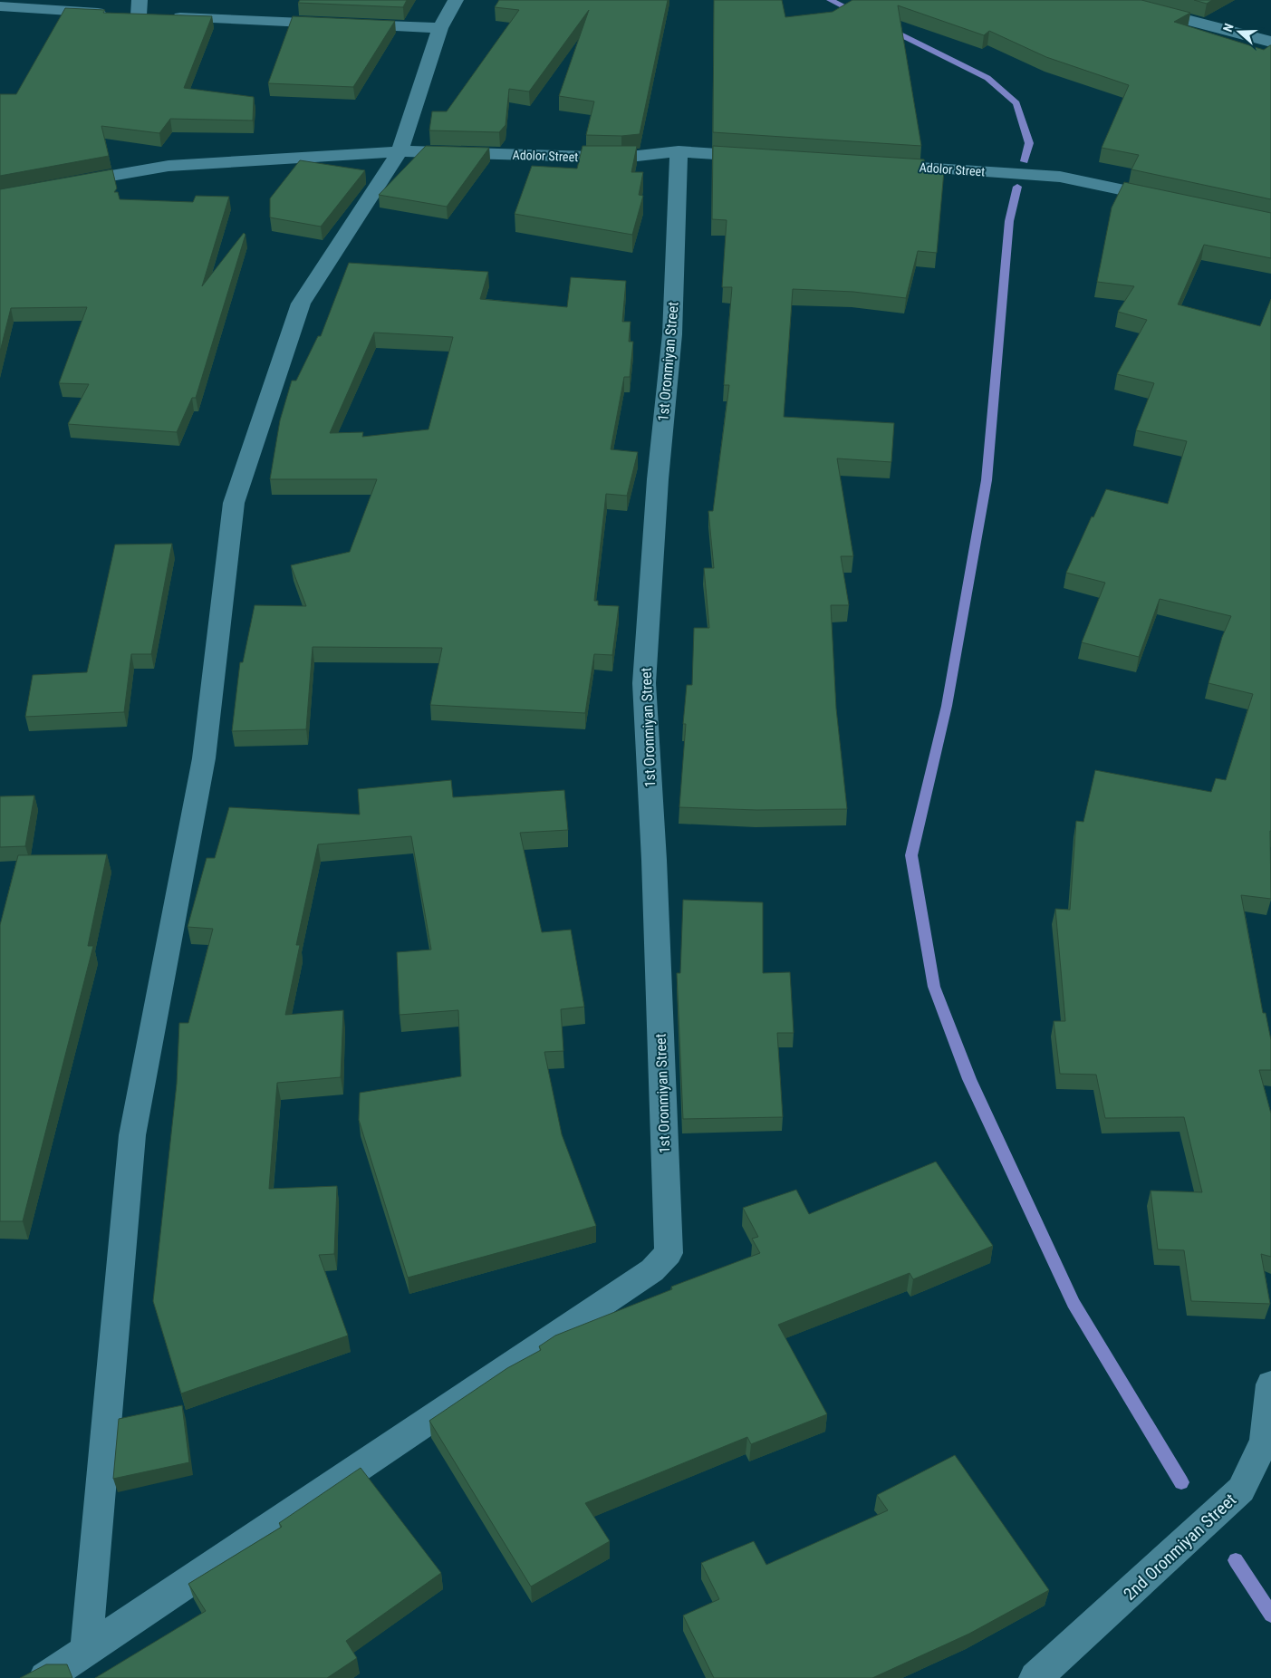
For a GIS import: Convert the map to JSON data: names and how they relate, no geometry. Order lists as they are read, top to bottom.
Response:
{
  "streets": {
    "street": ["Adolor Street", "1st Oronmiyan Street", "2nd Oronmiyan Street"]
  },
  "crossings": [
    ["Adolor Street", "1st Oronmiyan Street"]
  ],
  "north": "left"
}
